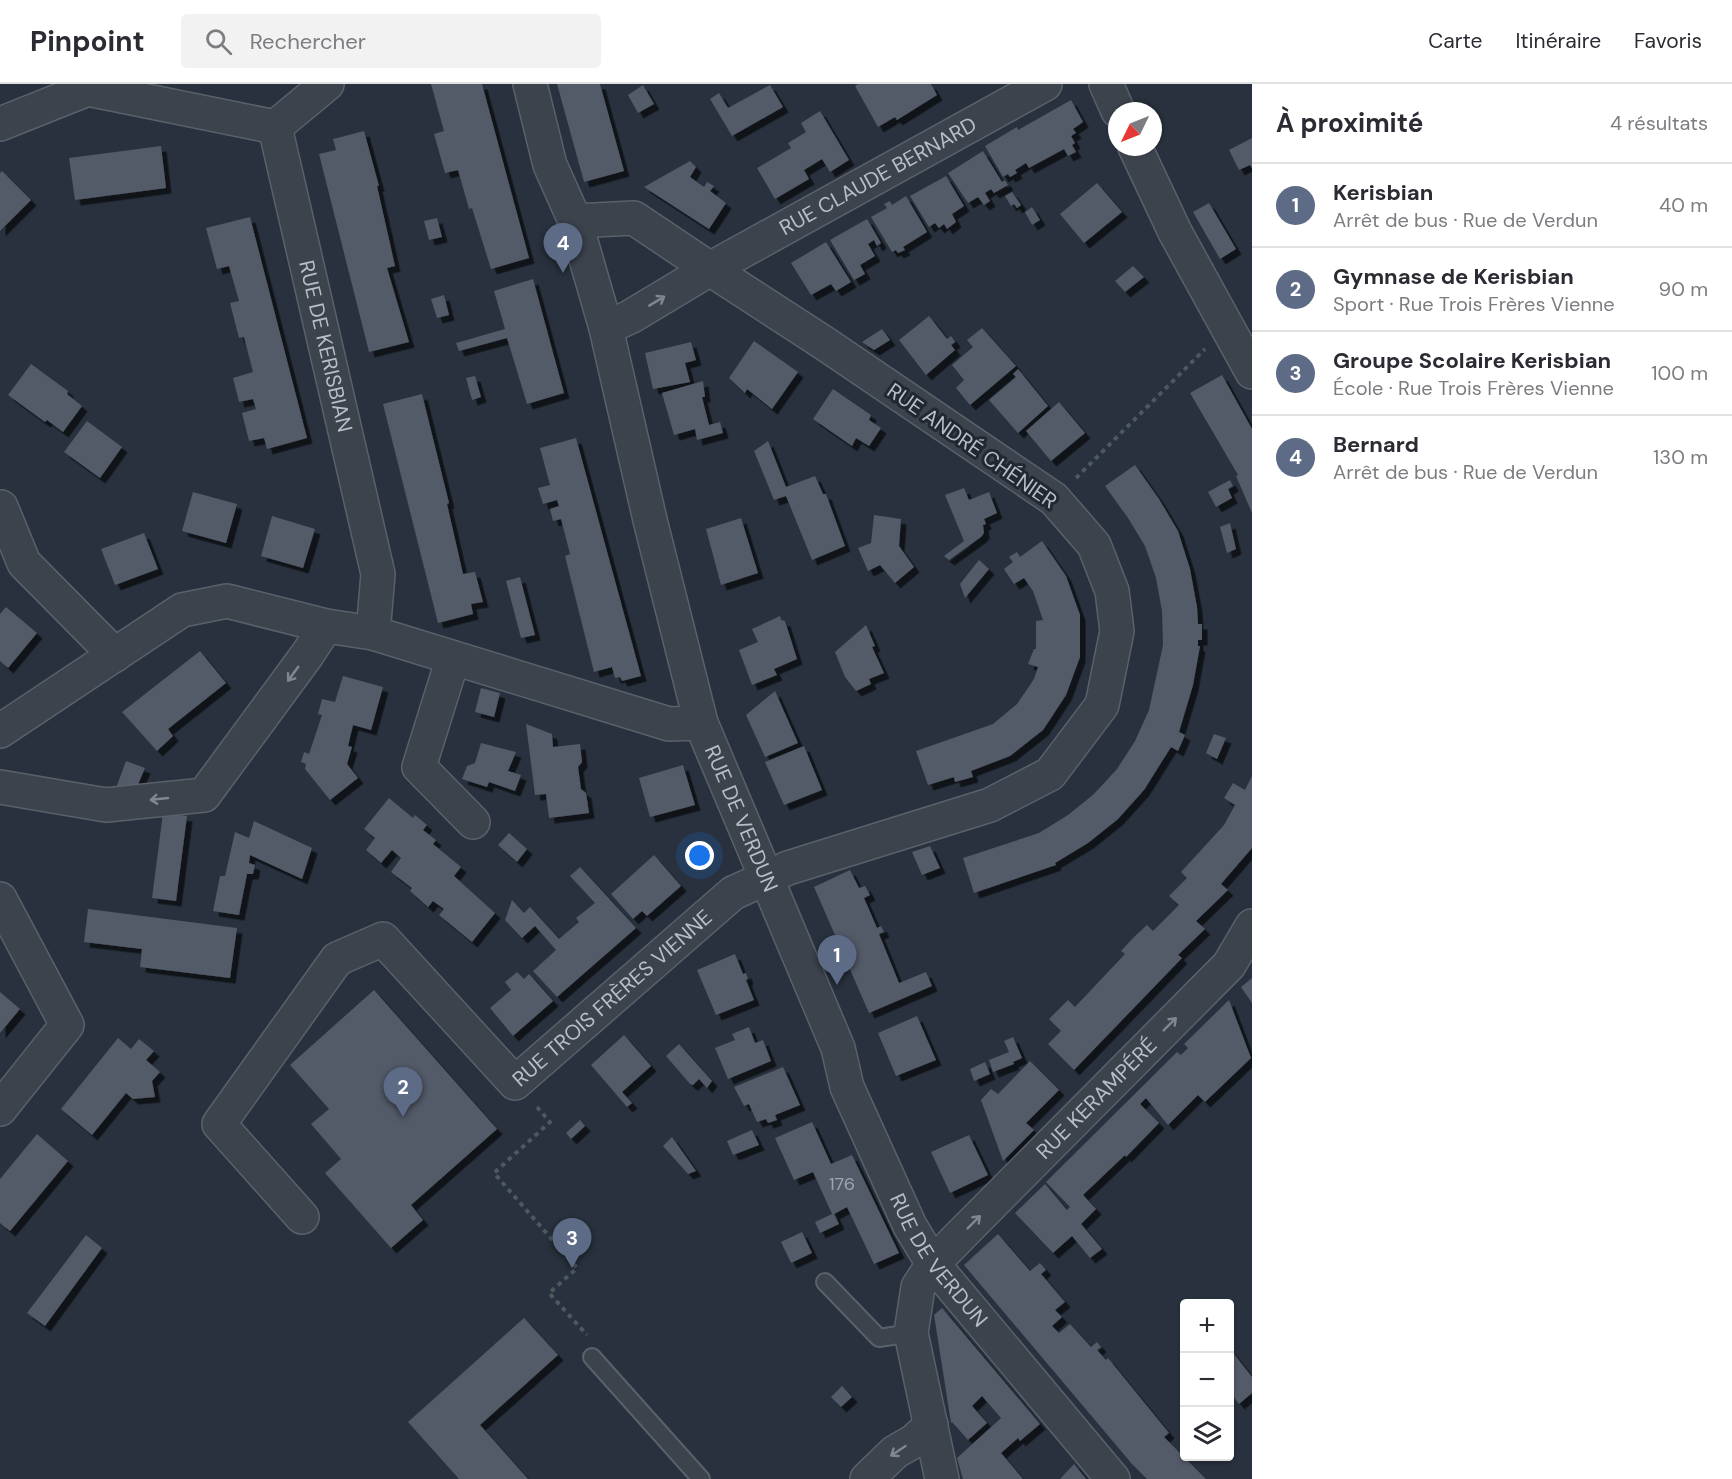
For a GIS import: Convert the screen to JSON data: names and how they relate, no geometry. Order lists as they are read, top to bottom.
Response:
{
  "streets": {
    "street": [
      "RUE CLAUDE BERNARD",
      "RUE DE KERISBIAN",
      "RUE ANDRÉ CHÉNIER",
      "RUE DE VERDUN",
      "RUE TROIS FRÈRES VIENNE",
      "RUE KERAMPÉRÉ"
    ]
  },
  "crossings": [
    ["RUE CLAUDE BERNARD", "RUE ANDRÉ CHÉNIER"],
    ["RUE CLAUDE BERNARD", "RUE DE VERDUN"],
    ["RUE ANDRÉ CHÉNIER", "RUE DE VERDUN"],
    ["RUE ANDRÉ CHÉNIER", "RUE TROIS FRÈRES VIENNE"],
    ["RUE DE VERDUN", "RUE TROIS FRÈRES VIENNE"],
    ["RUE DE VERDUN", "RUE KERAMPÉRÉ"]
  ],
  "one_way": ["RUE KERAMPÉRÉ"],
  "house_numbers": ["176"],
  "north": "bottom left",
  "page": {
    "header": "Pinpoint",
    "search": "Rechercher",
    "nav": ["Carte", "Itinéraire", "Favoris"],
    "heading": ["À proximité", "4 résultats"],
    "list": [
      {
        "mark": "1",
        "name": "Kerisbian",
        "note": "Arrêt de bus · Rue de Verdun",
        "value": "40 m"
      },
      {
        "mark": "2",
        "name": "Gymnase de Kerisbian",
        "note": "Sport · Rue Trois Frères Vienne",
        "value": "90 m"
      },
      {
        "mark": "3",
        "name": "Groupe Scolaire Kerisbian",
        "note": "École · Rue Trois Frères Vienne",
        "value": "100 m"
      },
      {
        "mark": "4",
        "name": "Bernard",
        "note": "Arrêt de bus · Rue de Verdun",
        "value": "130 m"
      }
    ],
    "pins": [
      "4",
      "1",
      "2",
      "3"
    ],
    "map_buttons": ["+", "−"]
  }
}
